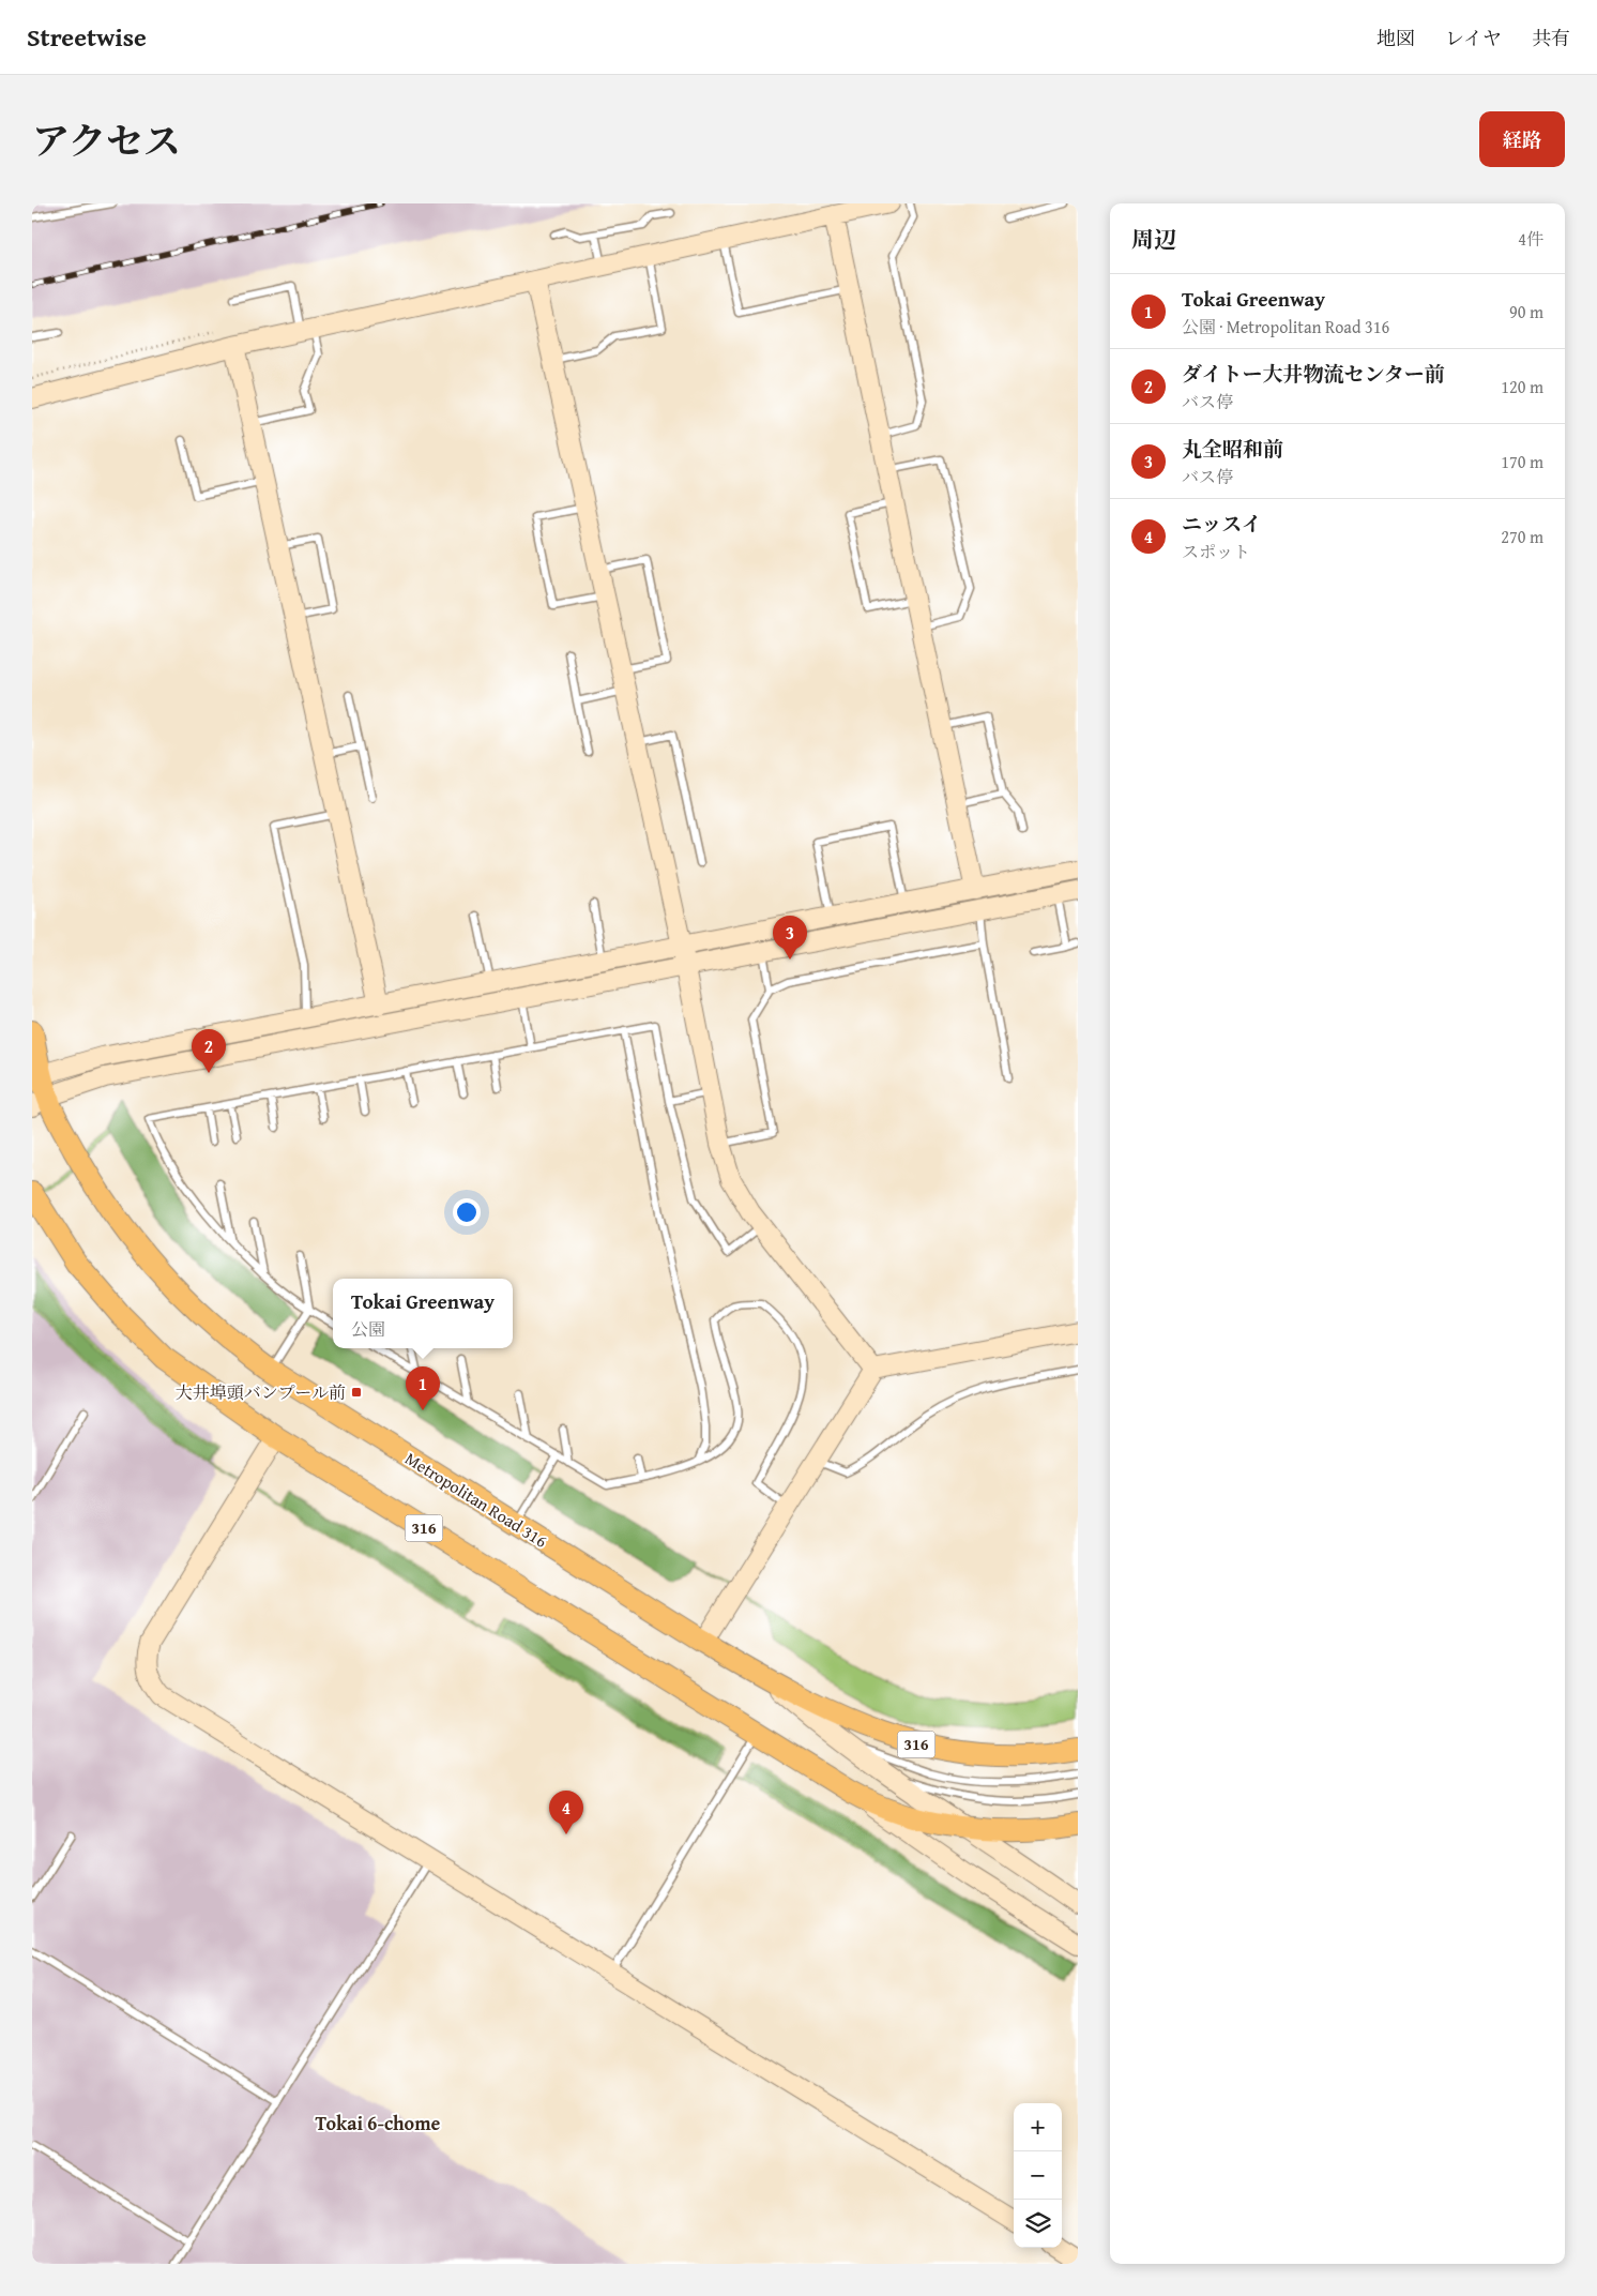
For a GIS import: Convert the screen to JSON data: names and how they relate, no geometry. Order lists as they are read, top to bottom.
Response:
{
  "streets": {
    "main road": ["Metropolitan Road 316", "316"]
  },
  "districts": ["Tokai 6-chome"],
  "places": {
    "transit": ["大井埠頭バンプール前"]
  },
  "page": {
    "header": "Streetwise",
    "nav": ["地図", "レイヤ", "共有"],
    "title": "アクセス",
    "buttons": "経路",
    "heading": ["周辺", "4件"],
    "list": [
      {
        "mark": "1",
        "name": "Tokai Greenway",
        "note": "公園 · Metropolitan Road 316",
        "value": "90 m"
      },
      {
        "mark": "2",
        "name": "ダイトー大井物流センター前",
        "note": "バス停",
        "value": "120 m"
      },
      {
        "mark": "3",
        "name": "丸全昭和前",
        "note": "バス停",
        "value": "170 m"
      },
      {
        "mark": "4",
        "name": "ニッスイ",
        "note": "スポット",
        "value": "270 m"
      }
    ],
    "pins": [
      "3",
      "2",
      "1",
      "4"
    ],
    "popup": ["Tokai Greenway", "公園"],
    "map_buttons": ["+", "−"]
  }
}
